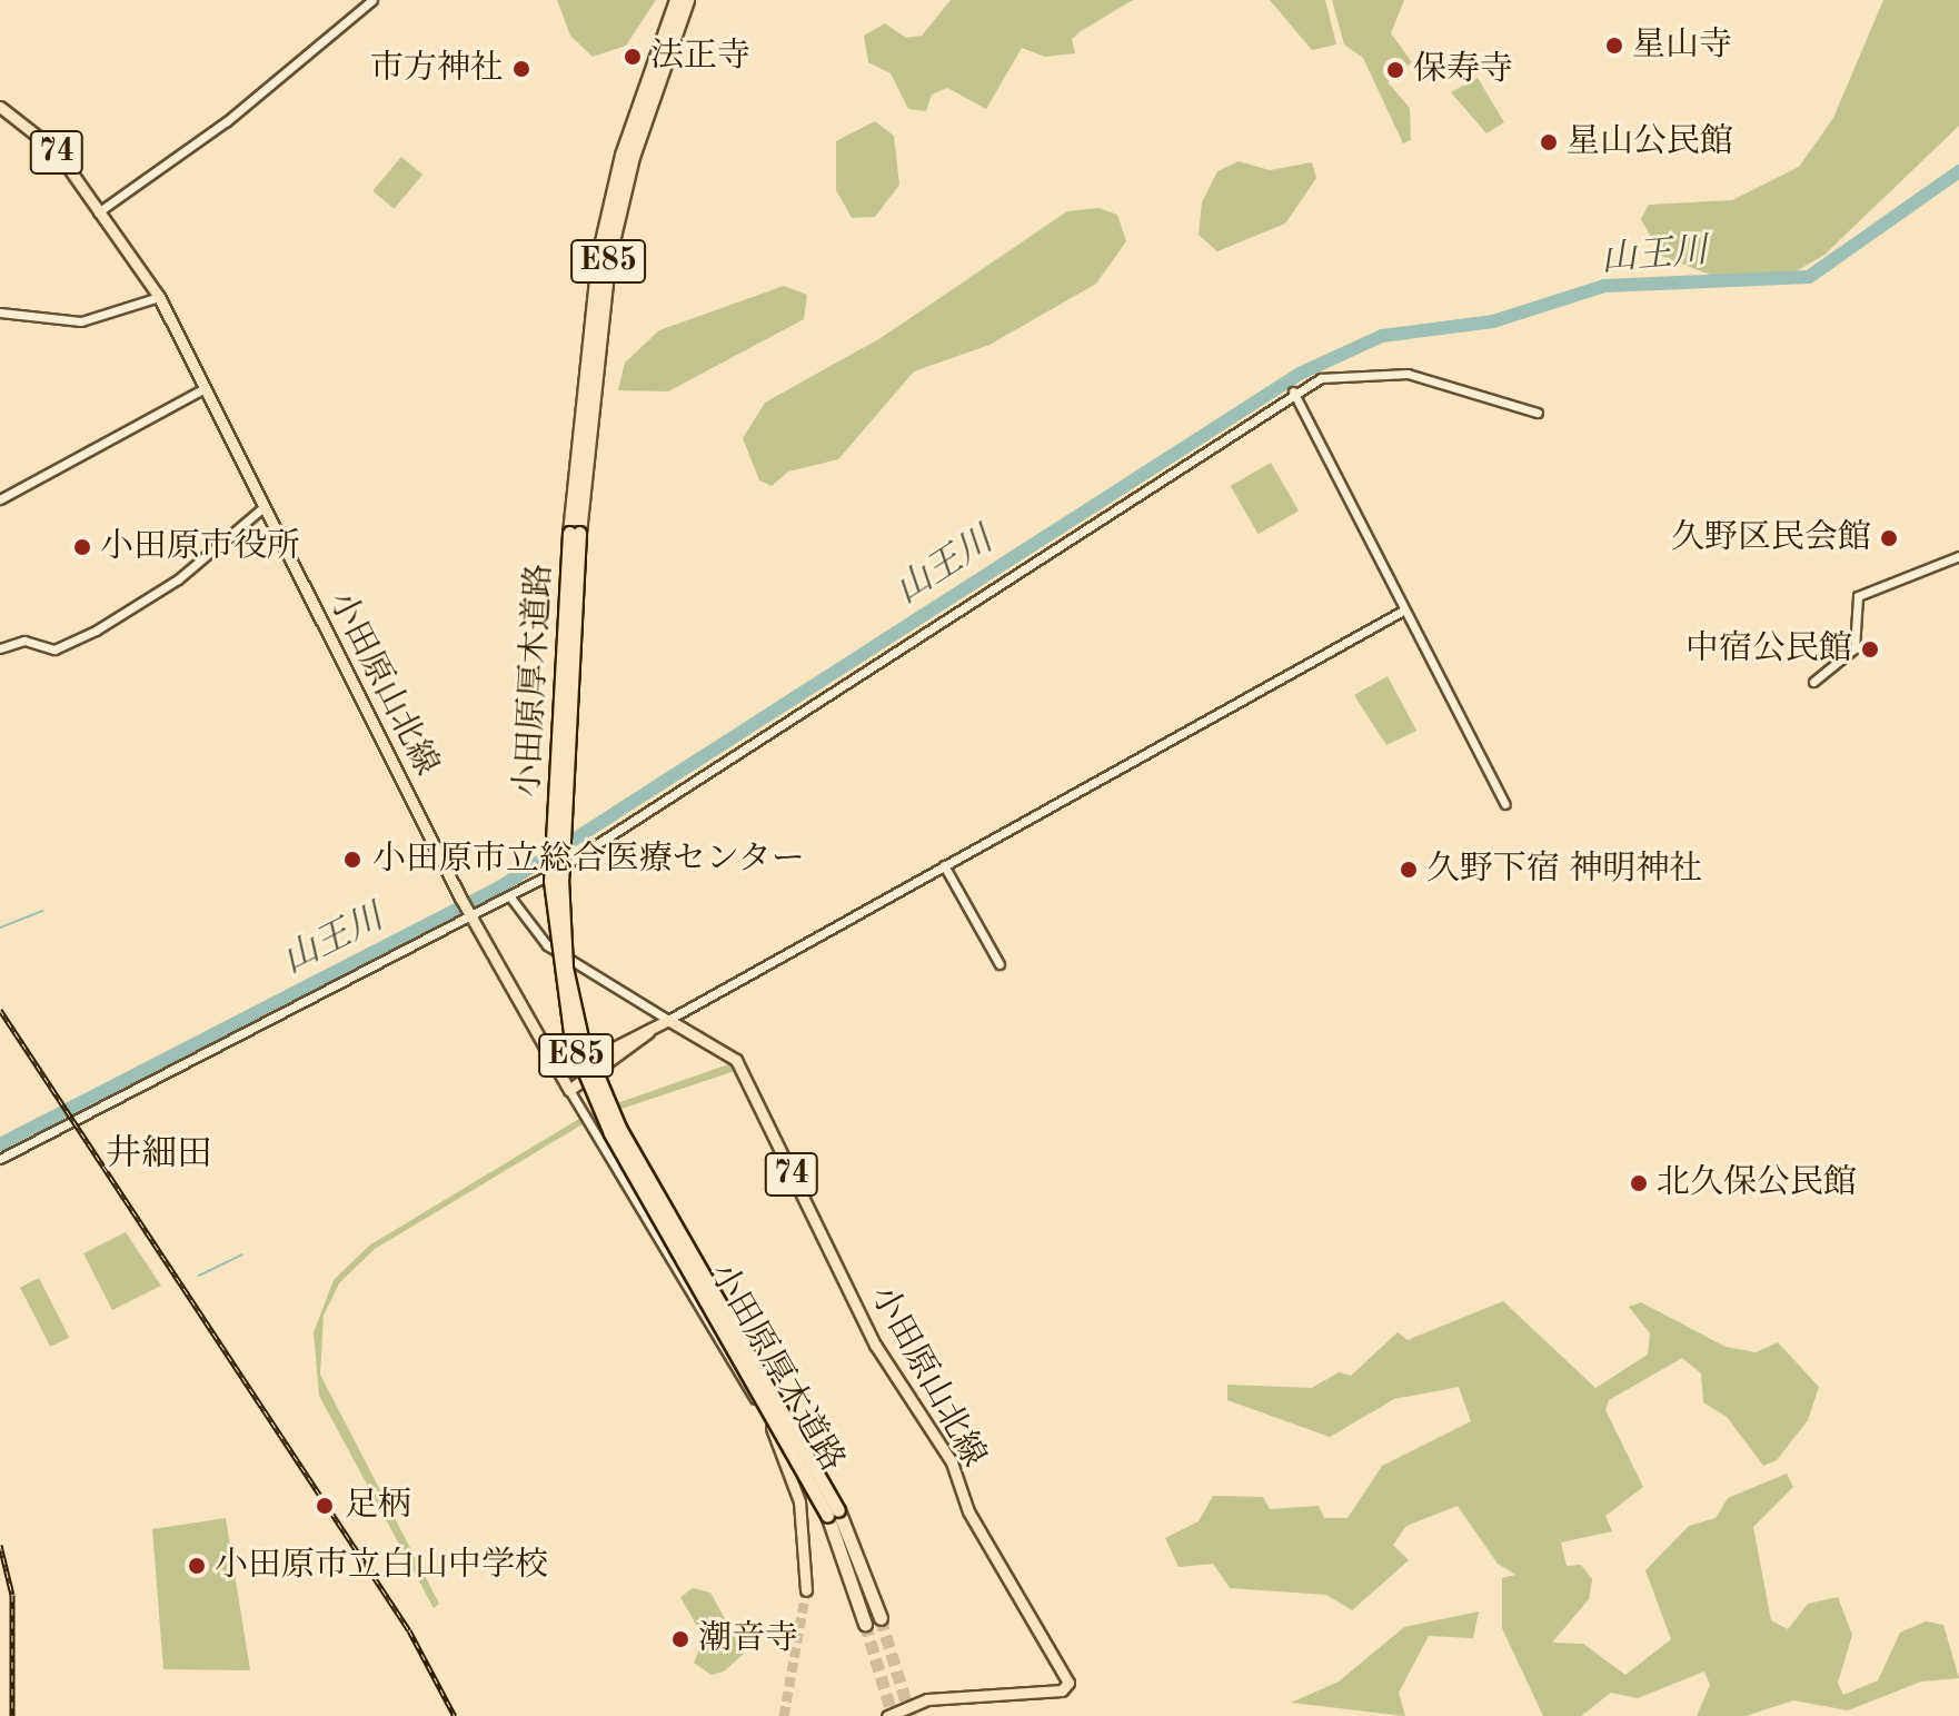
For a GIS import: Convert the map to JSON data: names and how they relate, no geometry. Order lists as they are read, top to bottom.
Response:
{
  "streets": {
    "highway": ["E85", "小田原厚木道路"],
    "main road": ["74", "小田原山北線"]
  },
  "districts": ["井細田"],
  "water": ["山王川"],
  "places": [
    "星山寺",
    "法正寺",
    "市方神社",
    "保寿寺",
    "星山公民館",
    "久野区民会館",
    "小田原市役所",
    "中宿公民館",
    "小田原市立総合医療センター",
    "久野下宿 神明神社",
    "北久保公民館",
    "足柄",
    "小田原市立白山中学校",
    "潮音寺"
  ]
}
